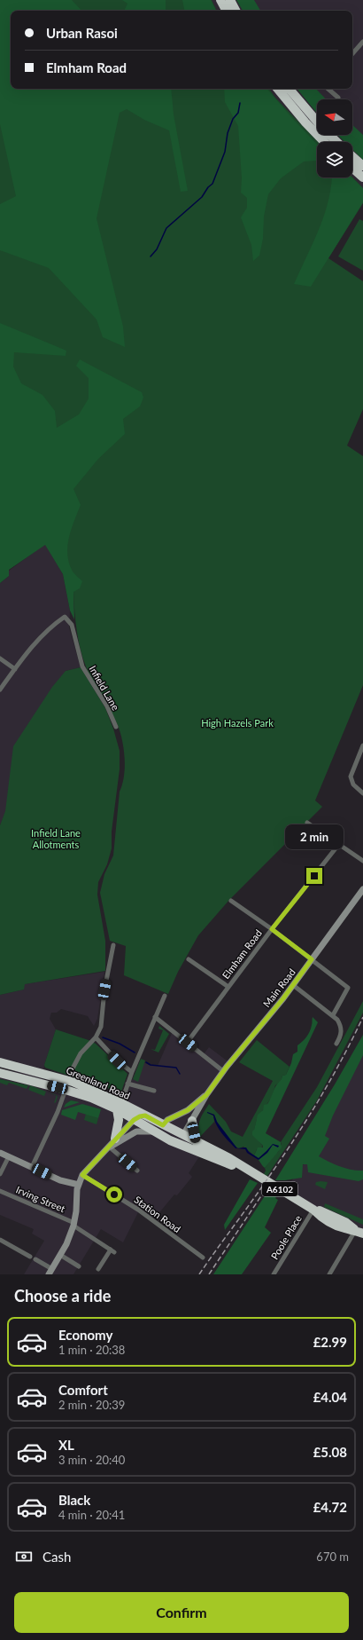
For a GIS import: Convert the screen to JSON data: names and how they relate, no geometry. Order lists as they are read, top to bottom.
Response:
{
  "streets": {
    "highway": ["Greenland Road", "A6102"],
    "main road": ["Main Road"],
    "street": [
      "Infield Lane",
      "Elmham Road",
      "Irving Street",
      "Station Road",
      "Poole Place"
    ]
  },
  "crossings": [
    ["Main Road", "Greenland Road"],
    ["Main Road", "A6102"],
    ["Greenland Road", "A6102"],
    ["A6102", "Poole Place"]
  ],
  "parks": ["High Hazels Park", "Infield Lane Allotments"],
  "north": "left",
  "page": {
    "banner": ["Urban Rasoi", "Elmham Road"],
    "bubble": "2 min",
    "heading": "Choose a ride",
    "list": [
      {
        "name": "Economy",
        "note": "1 min · 20:38",
        "value": "£2.99"
      },
      {
        "name": "Comfort",
        "note": "2 min · 20:39",
        "value": "£4.04"
      },
      {
        "name": "XL",
        "note": "3 min · 20:40",
        "value": "£5.08"
      },
      {
        "name": "Black",
        "note": "4 min · 20:41",
        "value": "£4.72"
      }
    ],
    "pay": ["Cash", "670 m"],
    "buttons": "Confirm"
  }
}
